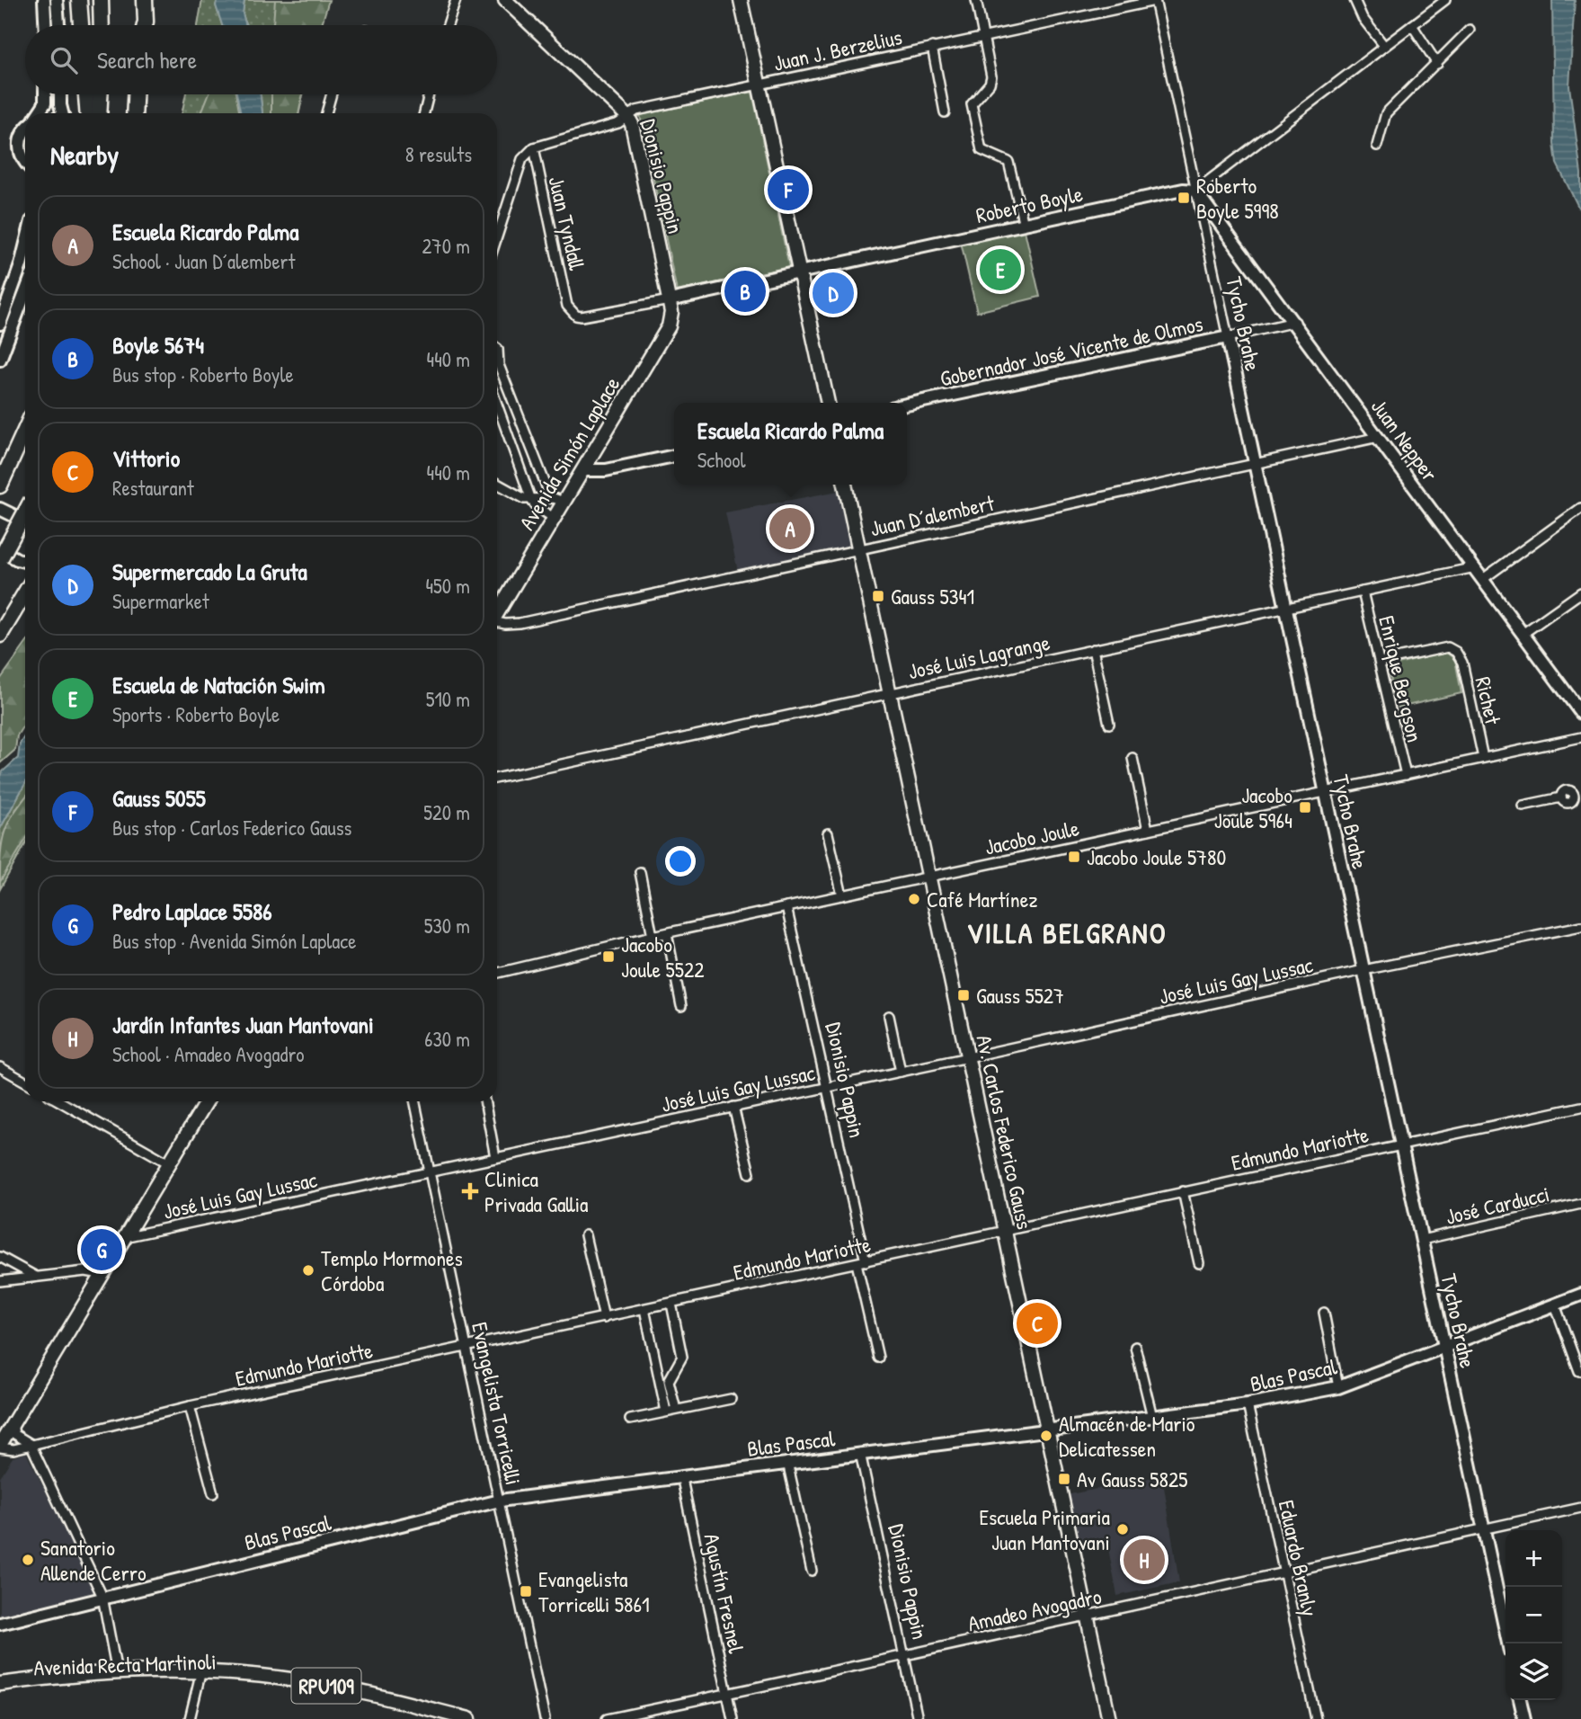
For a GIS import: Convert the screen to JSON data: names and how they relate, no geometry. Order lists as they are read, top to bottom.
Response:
{
  "streets": {
    "main road": [
      "Dionisio Pappin",
      "Roberto Boyle",
      "Tycho Brahe",
      "Gobernador José Vicente de Olmos",
      "Juan Nepper",
      "Avenida Simón Laplace",
      "Av. Carlos Federico Gauss",
      "Blas Pascal",
      "Avenida Recta Martinoli",
      "RPU109"
    ],
    "street": [
      "Juan J. Berzelius",
      "Juan Tyndall",
      "Juan D´alembert",
      "José Luis Lagrange",
      "Enrique Bergson",
      "Richet",
      "Jacobo Joule",
      "José Luis Gay Lussac",
      "Edmundo Mariotte",
      "José Carducci",
      "Evangelista Torricelli",
      "Eduardo Branly",
      "Agustín Fresnel",
      "Amadeo Avogadro"
    ]
  },
  "crossings": [
    ["Juan J. Berzelius", "Dionisio Pappin"],
    ["Juan J. Berzelius", "Juan Tyndall"],
    ["Juan J. Berzelius", "Tycho Brahe"],
    ["Dionisio Pappin", "Roberto Boyle"],
    ["Dionisio Pappin", "Avenida Simón Laplace"],
    ["Dionisio Pappin", "Jacobo Joule"],
    ["Dionisio Pappin", "José Luis Gay Lussac"],
    ["Dionisio Pappin", "Edmundo Mariotte"],
    ["Dionisio Pappin", "Blas Pascal"],
    ["Dionisio Pappin", "Amadeo Avogadro"],
    ["Roberto Boyle", "Juan Tyndall"],
    ["Roberto Boyle", "Tycho Brahe"],
    ["Roberto Boyle", "Juan Nepper"],
    ["Roberto Boyle", "Avenida Simón Laplace"],
    ["Tycho Brahe", "Gobernador José Vicente de Olmos"],
    ["Tycho Brahe", "Juan Nepper"],
    ["Tycho Brahe", "Juan D´alembert"],
    ["Tycho Brahe", "José Luis Lagrange"],
    ["Tycho Brahe", "Jacobo Joule"],
    ["Tycho Brahe", "José Luis Gay Lussac"],
    ["Tycho Brahe", "Edmundo Mariotte"],
    ["Tycho Brahe", "José Carducci"],
    ["Tycho Brahe", "Blas Pascal"],
    ["Tycho Brahe", "Amadeo Avogadro"],
    ["Gobernador José Vicente de Olmos", "Juan Nepper"],
    ["Juan Nepper", "Juan D´alembert"],
    ["Juan Nepper", "José Luis Lagrange"],
    ["Juan D´alembert", "Av. Carlos Federico Gauss"],
    ["José Luis Lagrange", "Enrique Bergson"],
    ["José Luis Lagrange", "Av. Carlos Federico Gauss"],
    ["Enrique Bergson", "Richet"],
    ["Enrique Bergson", "Jacobo Joule"],
    ["Richet", "Jacobo Joule"],
    ["Jacobo Joule", "Av. Carlos Federico Gauss"],
    ["José Luis Gay Lussac", "Av. Carlos Federico Gauss"],
    ["José Luis Gay Lussac", "Evangelista Torricelli"],
    ["Av. Carlos Federico Gauss", "Edmundo Mariotte"],
    ["Av. Carlos Federico Gauss", "Blas Pascal"],
    ["Av. Carlos Federico Gauss", "Amadeo Avogadro"],
    ["Edmundo Mariotte", "Evangelista Torricelli"],
    ["Blas Pascal", "Evangelista Torricelli"],
    ["Blas Pascal", "Eduardo Branly"],
    ["Blas Pascal", "Agustín Fresnel"],
    ["Eduardo Branly", "Amadeo Avogadro"],
    ["Agustín Fresnel", "Amadeo Avogadro"]
  ],
  "districts": ["VILLA BELGRANO"],
  "places": {
    "transit": [
      "Roberto Boyle 5998",
      "Gauss 5341",
      "Jacobo Joule 5964",
      "Jacobo Joule 5780",
      "Jacobo Joule 5522",
      "Gauss 5527",
      "Av Gauss 5825",
      "Evangelista Torricelli 5861"
    ],
    "other": [
      "Café Martínez",
      "Templo Mormones Córdoba",
      "Almacén de Mario Delicatessen",
      "Escuela Primaria Juan Mantovani",
      "Sanatorio Allende Cerro"
    ],
    "health": ["Clinica Privada Gallia"]
  },
  "page": {
    "search": "Search here",
    "heading": ["Nearby", "8 results"],
    "pins": [
      "F",
      "E",
      "B",
      "D",
      "A",
      "G",
      "C",
      "H"
    ],
    "list": [
      {
        "mark": "A",
        "name": "Escuela Ricardo Palma",
        "note": "School · Juan D´alembert",
        "value": "270 m"
      },
      {
        "mark": "B",
        "name": "Boyle 5674",
        "note": "Bus stop · Roberto Boyle",
        "value": "440 m"
      },
      {
        "mark": "C",
        "name": "Vittorio",
        "note": "Restaurant",
        "value": "440 m"
      },
      {
        "mark": "D",
        "name": "Supermercado La Gruta",
        "note": "Supermarket",
        "value": "450 m"
      },
      {
        "mark": "E",
        "name": "Escuela de Natación Swim",
        "note": "Sports · Roberto Boyle",
        "value": "510 m"
      },
      {
        "mark": "F",
        "name": "Gauss 5055",
        "note": "Bus stop · Carlos Federico Gauss",
        "value": "520 m"
      },
      {
        "mark": "G",
        "name": "Pedro Laplace 5586",
        "note": "Bus stop · Avenida Simón Laplace",
        "value": "530 m"
      },
      {
        "mark": "H",
        "name": "Jardín Infantes Juan Mantovani",
        "note": "School · Amadeo Avogadro",
        "value": "630 m"
      }
    ],
    "popup": ["Escuela Ricardo Palma", "School"],
    "map_buttons": ["+", "−"]
  }
}
